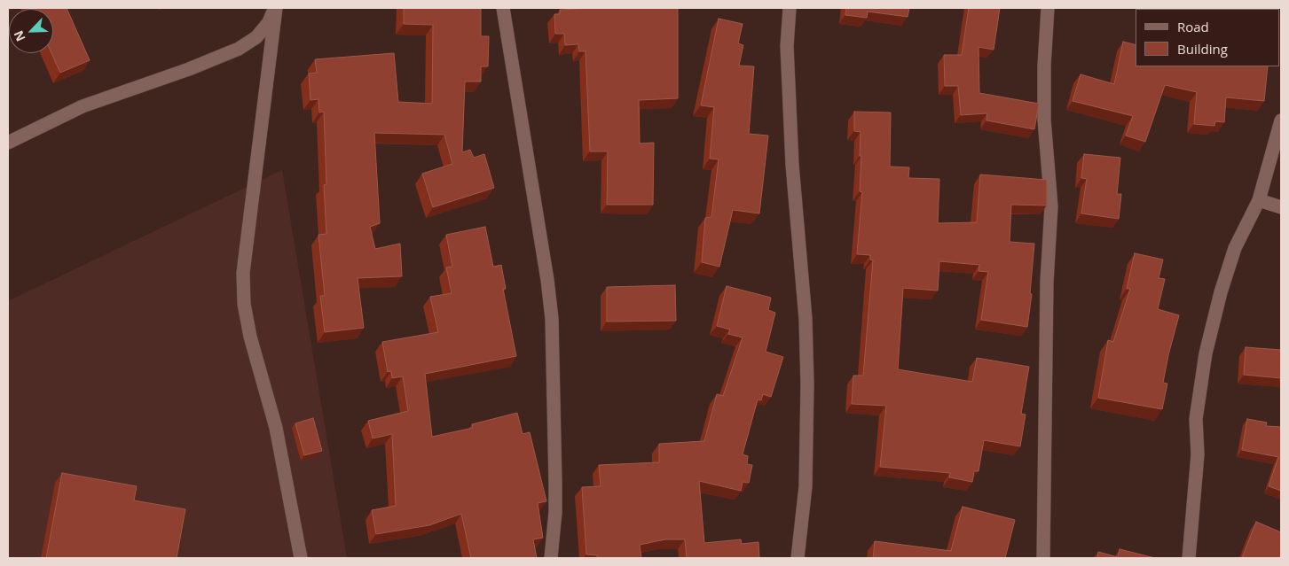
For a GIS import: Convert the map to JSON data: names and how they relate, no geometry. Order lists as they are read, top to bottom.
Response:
{
  "legend": ["Road", "Building"],
  "north": "bottom left"
}
